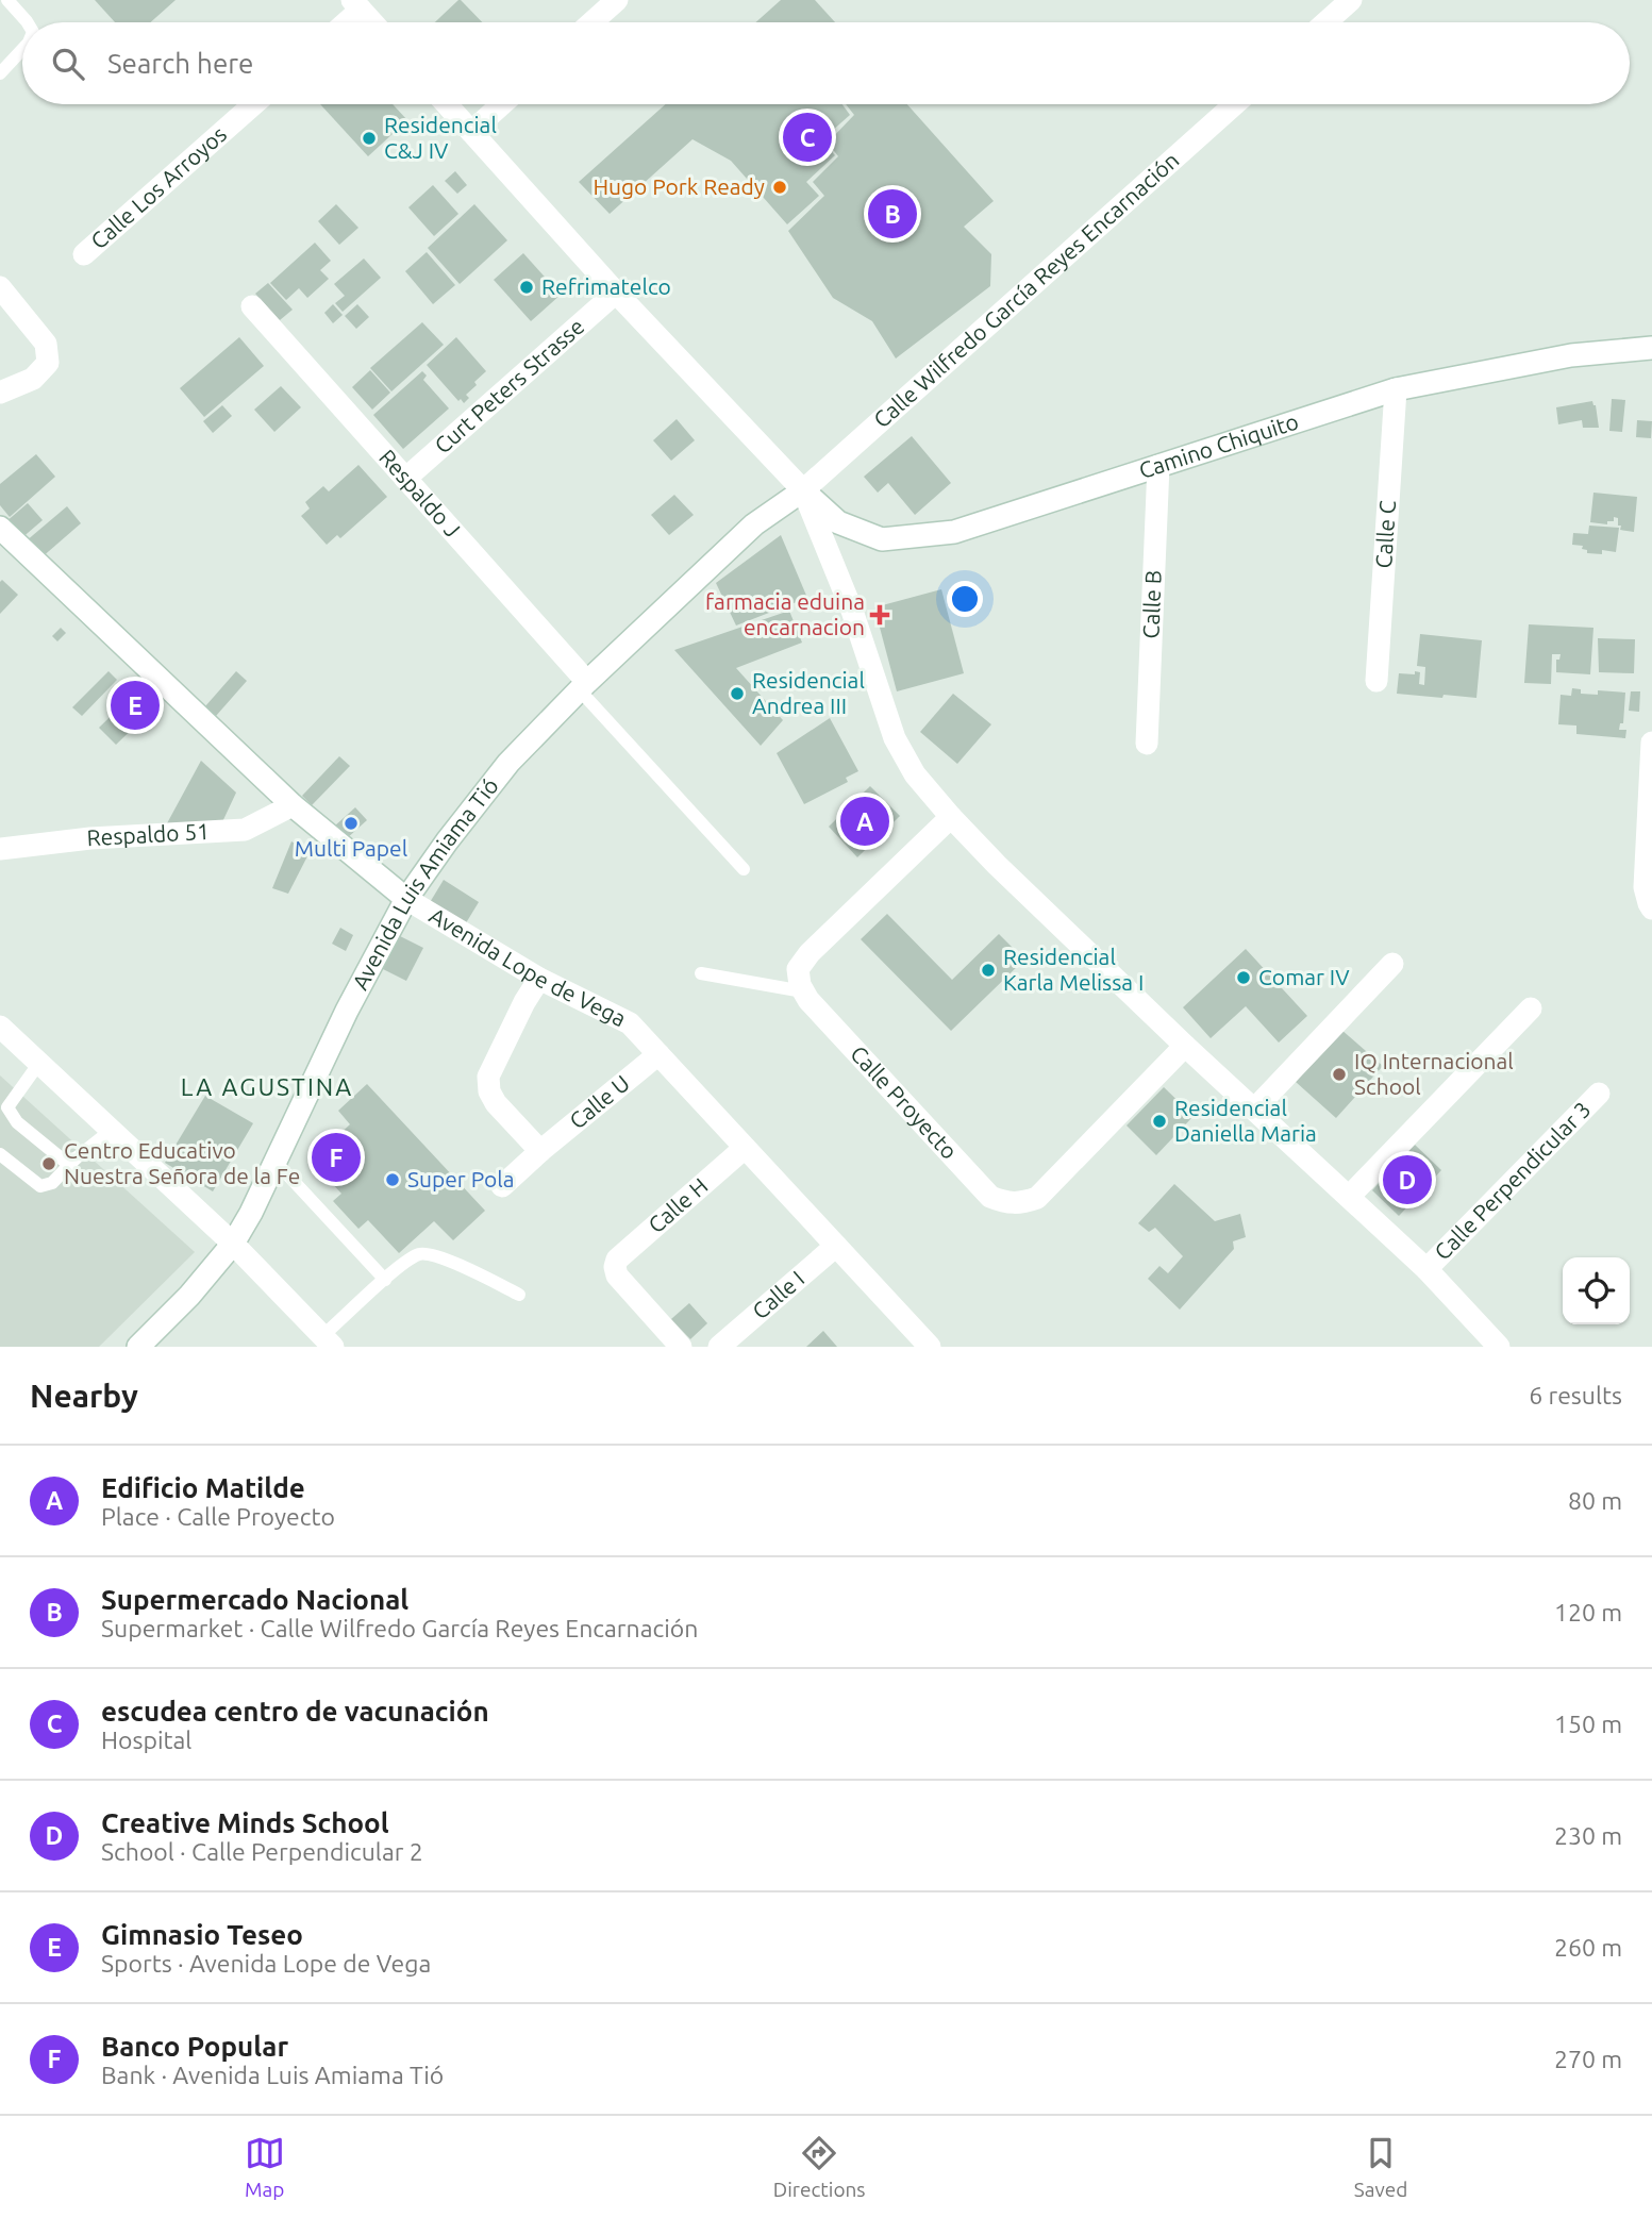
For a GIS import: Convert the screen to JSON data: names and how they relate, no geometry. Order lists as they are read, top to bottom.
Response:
{
  "streets": {
    "street": [
      "Calle Los Arroyos",
      "Calle Wilfredo García Reyes Encarnación",
      "Curt Peters Strasse",
      "Camino Chiquito",
      "Respaldo J",
      "Calle C",
      "Calle B",
      "Respaldo 51",
      "Avenida Luis Amiama Tió",
      "Avenida Lope de Vega",
      "Calle U",
      "Calle Proyecto",
      "Calle Perpendicular 3",
      "Calle H",
      "Calle I"
    ]
  },
  "crossings": [
    ["Calle Wilfredo García Reyes Encarnación", "Camino Chiquito"],
    ["Calle Wilfredo García Reyes Encarnación", "Avenida Luis Amiama Tió"],
    ["Curt Peters Strasse", "Camino Chiquito"],
    ["Curt Peters Strasse", "Respaldo J"],
    ["Camino Chiquito", "Calle C"],
    ["Camino Chiquito", "Calle B"],
    ["Camino Chiquito", "Avenida Luis Amiama Tió"],
    ["Respaldo J", "Avenida Luis Amiama Tió"],
    ["Respaldo 51", "Avenida Lope de Vega"],
    ["Avenida Luis Amiama Tió", "Avenida Lope de Vega"],
    ["Avenida Lope de Vega", "Calle U"],
    ["Avenida Lope de Vega", "Calle H"],
    ["Avenida Lope de Vega", "Calle I"]
  ],
  "districts": ["LA AGUSTINA"],
  "places": {
    "other": [
      "Residencial C&J IV",
      "Hugo Pork Ready",
      "Refrimatelco",
      "Residencial Andrea III",
      "Multi Papel",
      "Residencial Karla Melissa I",
      "Comar IV",
      "IQ Internacional School",
      "Residencial Daniella Maria",
      "Centro Educativo Nuestra Señora de la Fe",
      "Super Pola"
    ],
    "health": ["farmacia eduina encarnacion"]
  },
  "page": {
    "search": "Search here",
    "pins": [
      "C",
      "B",
      "E",
      "A",
      "F",
      "D"
    ],
    "heading": ["Nearby", "6 results"],
    "list": [
      {
        "mark": "A",
        "name": "Edificio Matilde",
        "note": "Place · Calle Proyecto",
        "value": "80 m"
      },
      {
        "mark": "B",
        "name": "Supermercado Nacional",
        "note": "Supermarket · Calle Wilfredo García Reyes Encarnación",
        "value": "120 m"
      },
      {
        "mark": "C",
        "name": "escudea centro de vacunación",
        "note": "Hospital",
        "value": "150 m"
      },
      {
        "mark": "D",
        "name": "Creative Minds School",
        "note": "School · Calle Perpendicular 2",
        "value": "230 m"
      },
      {
        "mark": "E",
        "name": "Gimnasio Teseo",
        "note": "Sports · Avenida Lope de Vega",
        "value": "260 m"
      },
      {
        "mark": "F",
        "name": "Banco Popular",
        "note": "Bank · Avenida Luis Amiama Tió",
        "value": "270 m"
      }
    ],
    "nav": ["Map", "Directions", "Saved"]
  }
}
